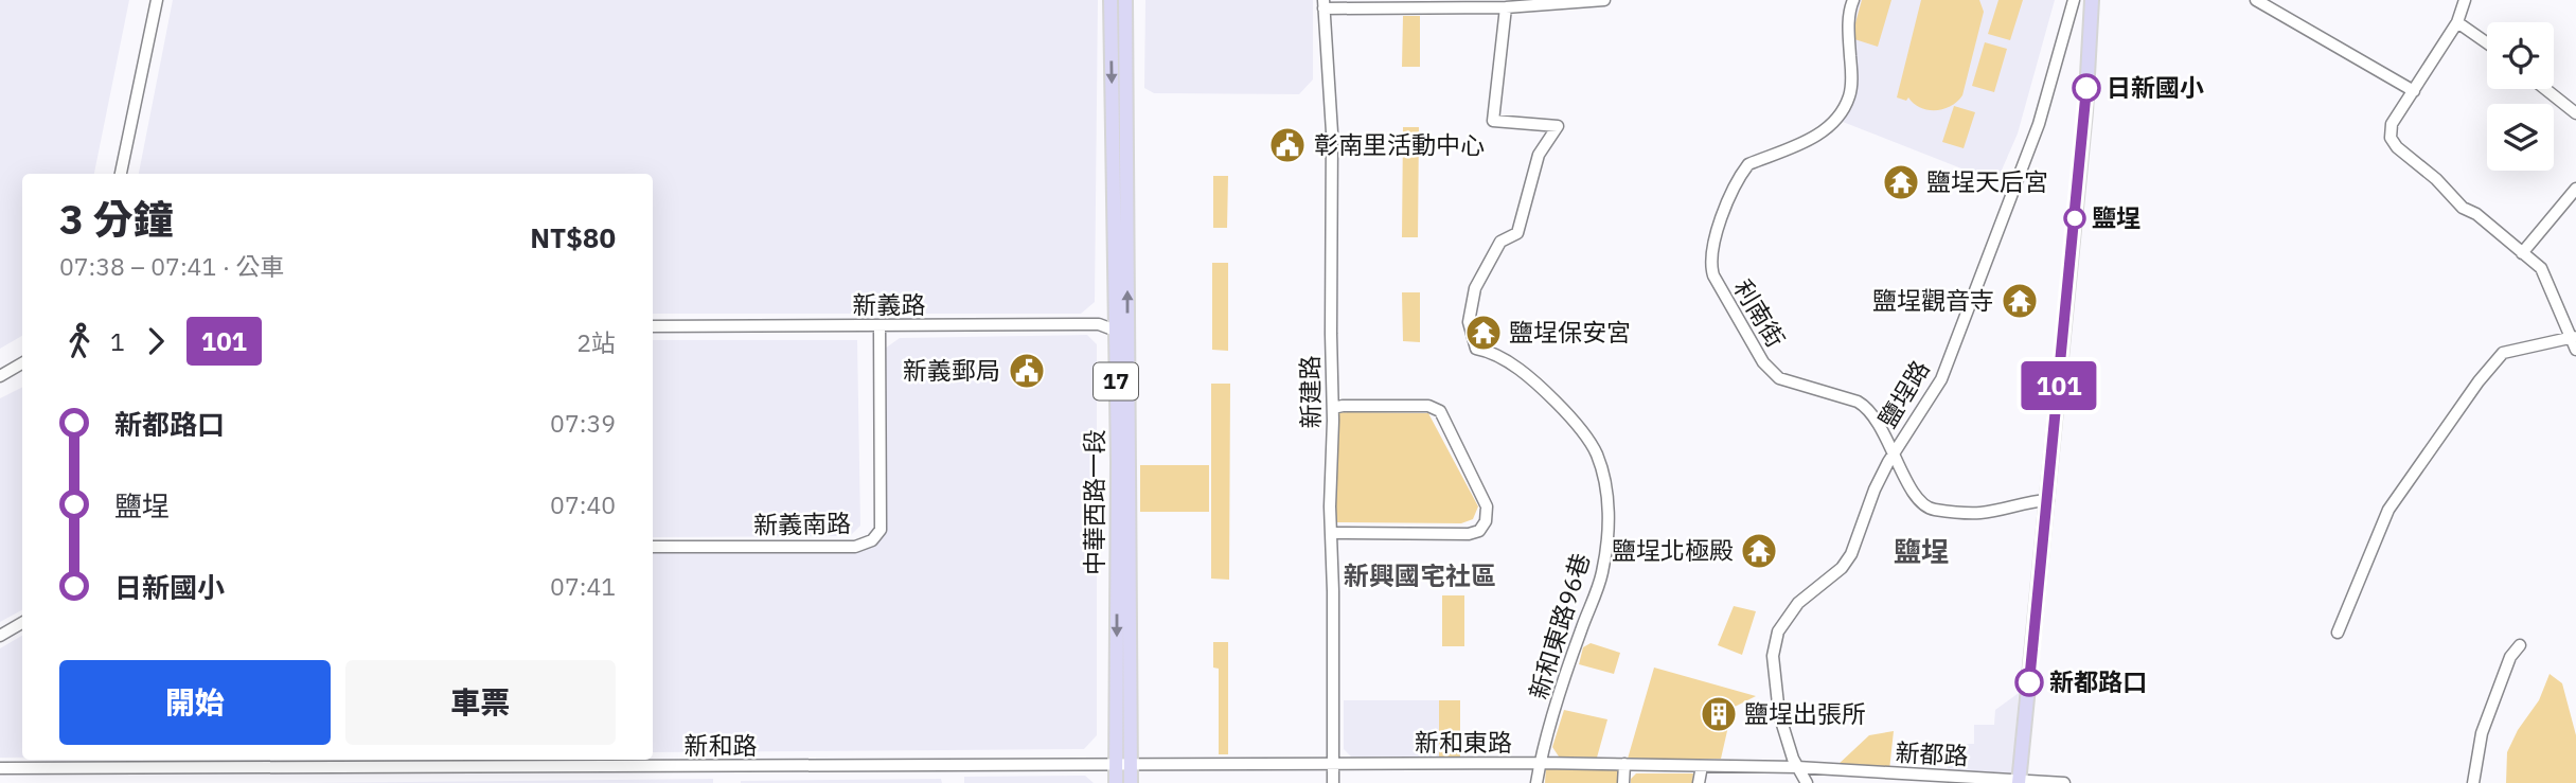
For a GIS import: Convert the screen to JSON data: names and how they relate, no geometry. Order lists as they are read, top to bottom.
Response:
{
  "streets": {
    "main road": ["17", "中華西路一段"],
    "street": [
      "新義路",
      "利南街",
      "新建路",
      "鹽埕路",
      "新義南路",
      "新和東路96巷",
      "新和東路",
      "新和路",
      "新都路"
    ]
  },
  "crossings": [
    ["新義路", "中華西路一段"],
    ["新義路", "新義南路"],
    ["利南街", "鹽埕路"],
    ["新建路", "新和東路"],
    ["鹽埕路", "新和東路"],
    ["鹽埕路", "新都路"],
    ["中華西路一段", "新和東路"],
    ["中華西路一段", "新和路"],
    ["新和東路96巷", "新和東路"],
    ["新和東路", "新和路"],
    ["新和東路", "新都路"]
  ],
  "districts": ["鹽埕", "新興國宅社區"],
  "places": {
    "other": ["日新國小", "鹽埕", "新都路口"],
    "public building": ["彰南里活動中心", "新義郵局"],
    "temple": [
      "鹽埕天后宮",
      "鹽埕觀音寺",
      "鹽埕保安宮",
      "鹽埕北極殿"
    ],
    "building": ["鹽埕出張所"]
  },
  "lines": ["bus line 101"],
  "page": {
    "on_map": "101",
    "heading": ["3 分鐘", "07:38 – 07:41 · 公車", "NT$80"],
    "legs": ["1", "101", "2站"],
    "list": [
      {
        "name": "新都路口",
        "value": "07:39"
      },
      {
        "name": "鹽埕",
        "value": "07:40"
      },
      {
        "name": "日新國小",
        "value": "07:41"
      }
    ],
    "buttons": ["開始", "車票"]
  }
}
